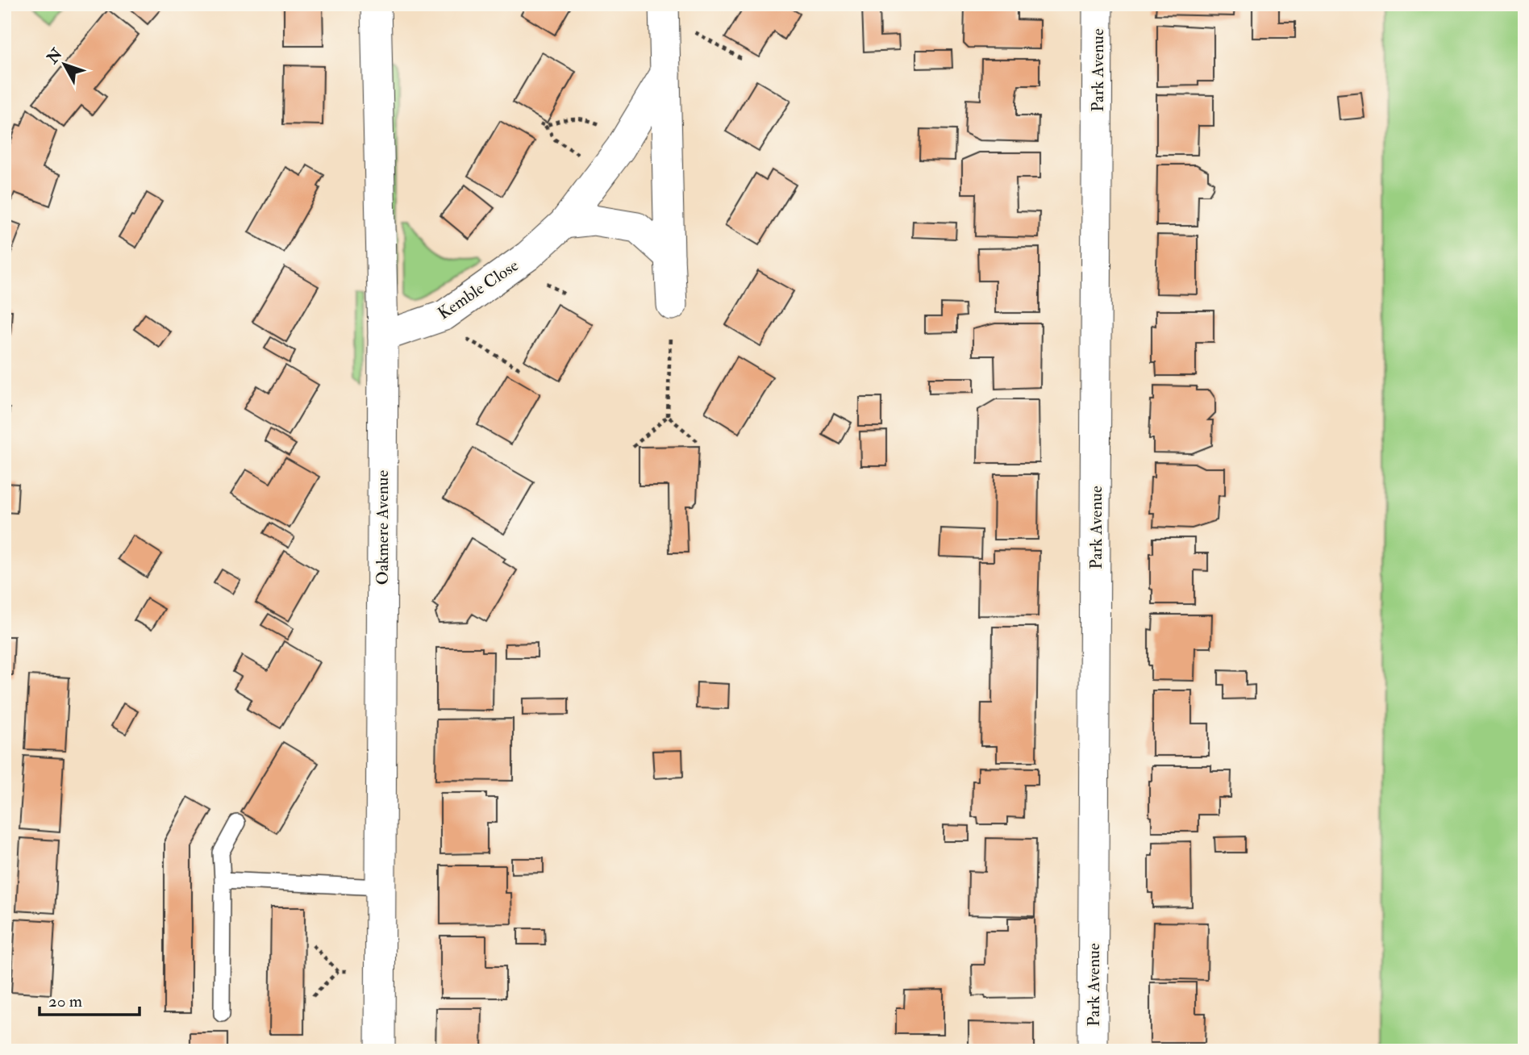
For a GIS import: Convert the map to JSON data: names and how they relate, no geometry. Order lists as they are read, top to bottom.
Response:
{
  "streets": {
    "street": ["Park Avenue", "Kemble Close", "Oakmere Avenue"]
  },
  "crossings": [
    ["Kemble Close", "Oakmere Avenue"]
  ],
  "scale_bar": "20 m",
  "north": "top left"
}
